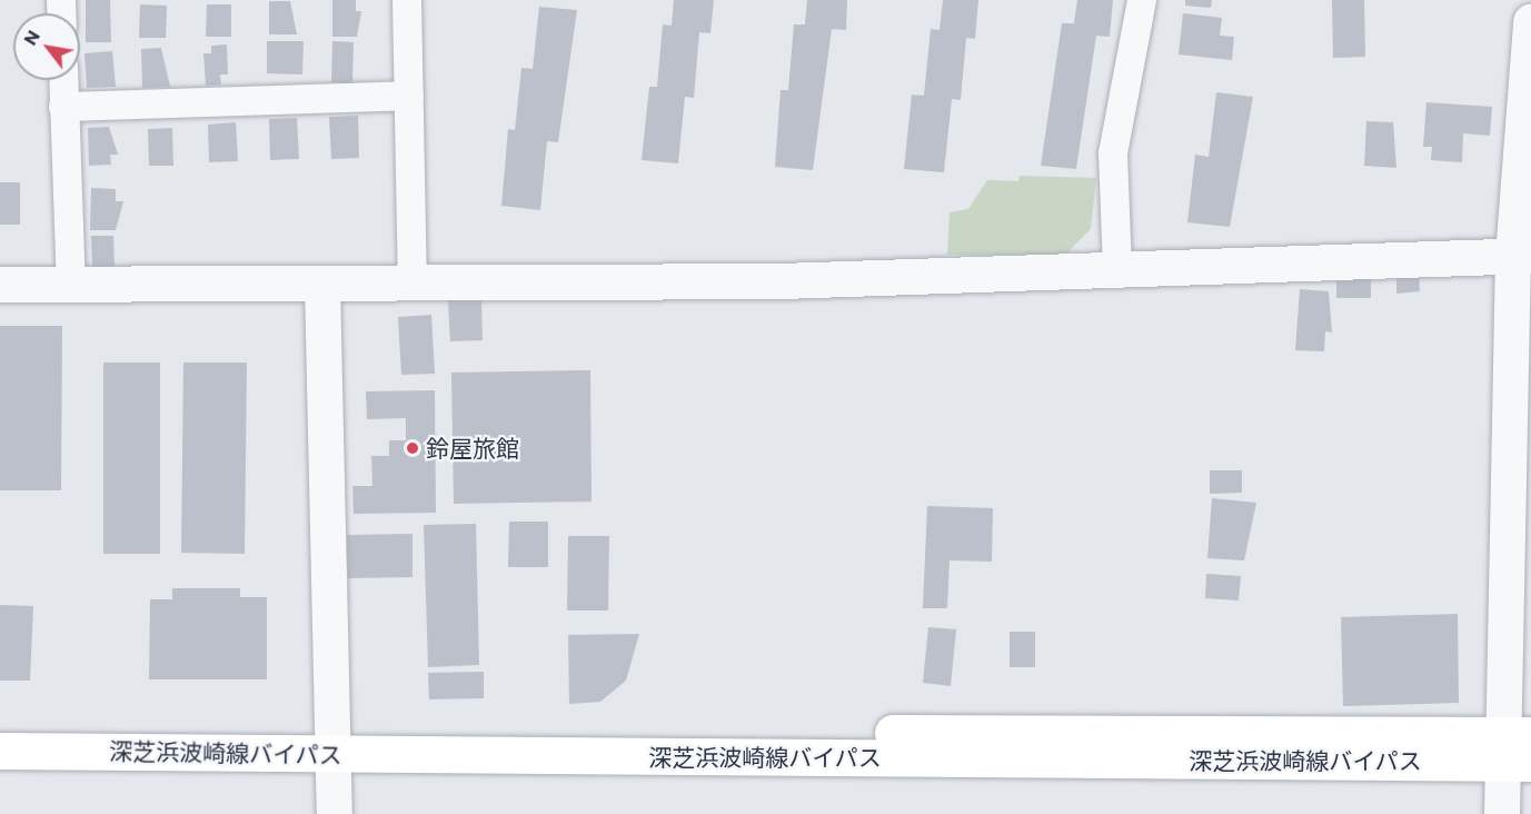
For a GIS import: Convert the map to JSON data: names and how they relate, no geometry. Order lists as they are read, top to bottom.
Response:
{
  "streets": {
    "main road": ["深芝浜波崎線バイパス"]
  },
  "places": ["鈴屋旅館"],
  "north": "top left"
}
